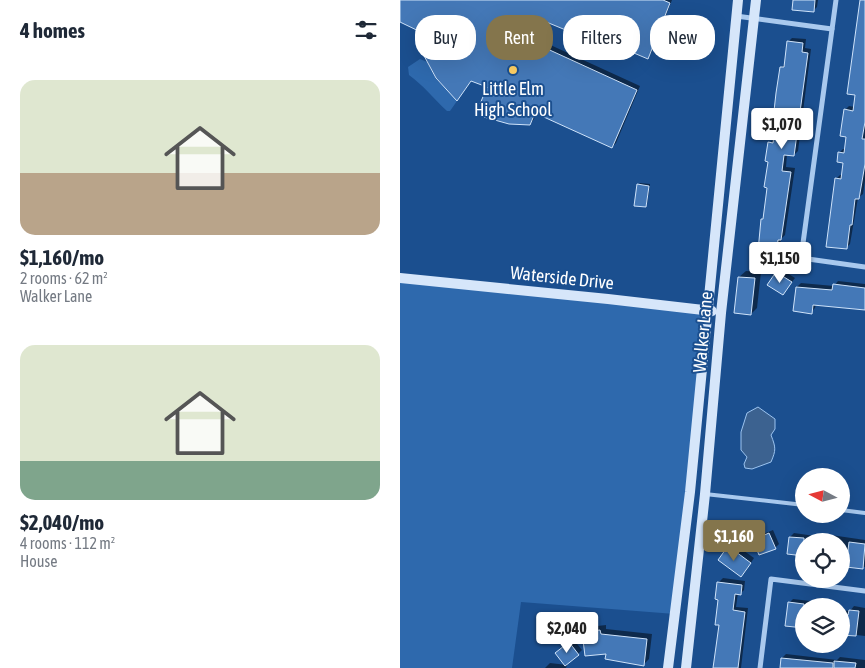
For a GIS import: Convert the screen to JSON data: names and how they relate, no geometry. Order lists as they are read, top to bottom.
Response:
{
  "streets": {
    "street": ["Waterside Drive", "Walker Lane"]
  },
  "crossings": [
    ["Waterside Drive", "Walker Lane"]
  ],
  "places": ["Little Elm High School"],
  "north": "left",
  "page": {
    "heading": "4 homes",
    "chip": [
      "Buy",
      "Rent",
      "Filters",
      "New"
    ],
    "list": [
      {
        "name": "$1,160/mo",
        "note": "2 rooms · 62 m² · Walker Lane"
      },
      {
        "name": "$2,040/mo",
        "note": "4 rooms · 112 m² · House"
      }
    ],
    "price": [
      "$1,070",
      "$1,150",
      "$1,160",
      "$2,040"
    ]
  }
}
